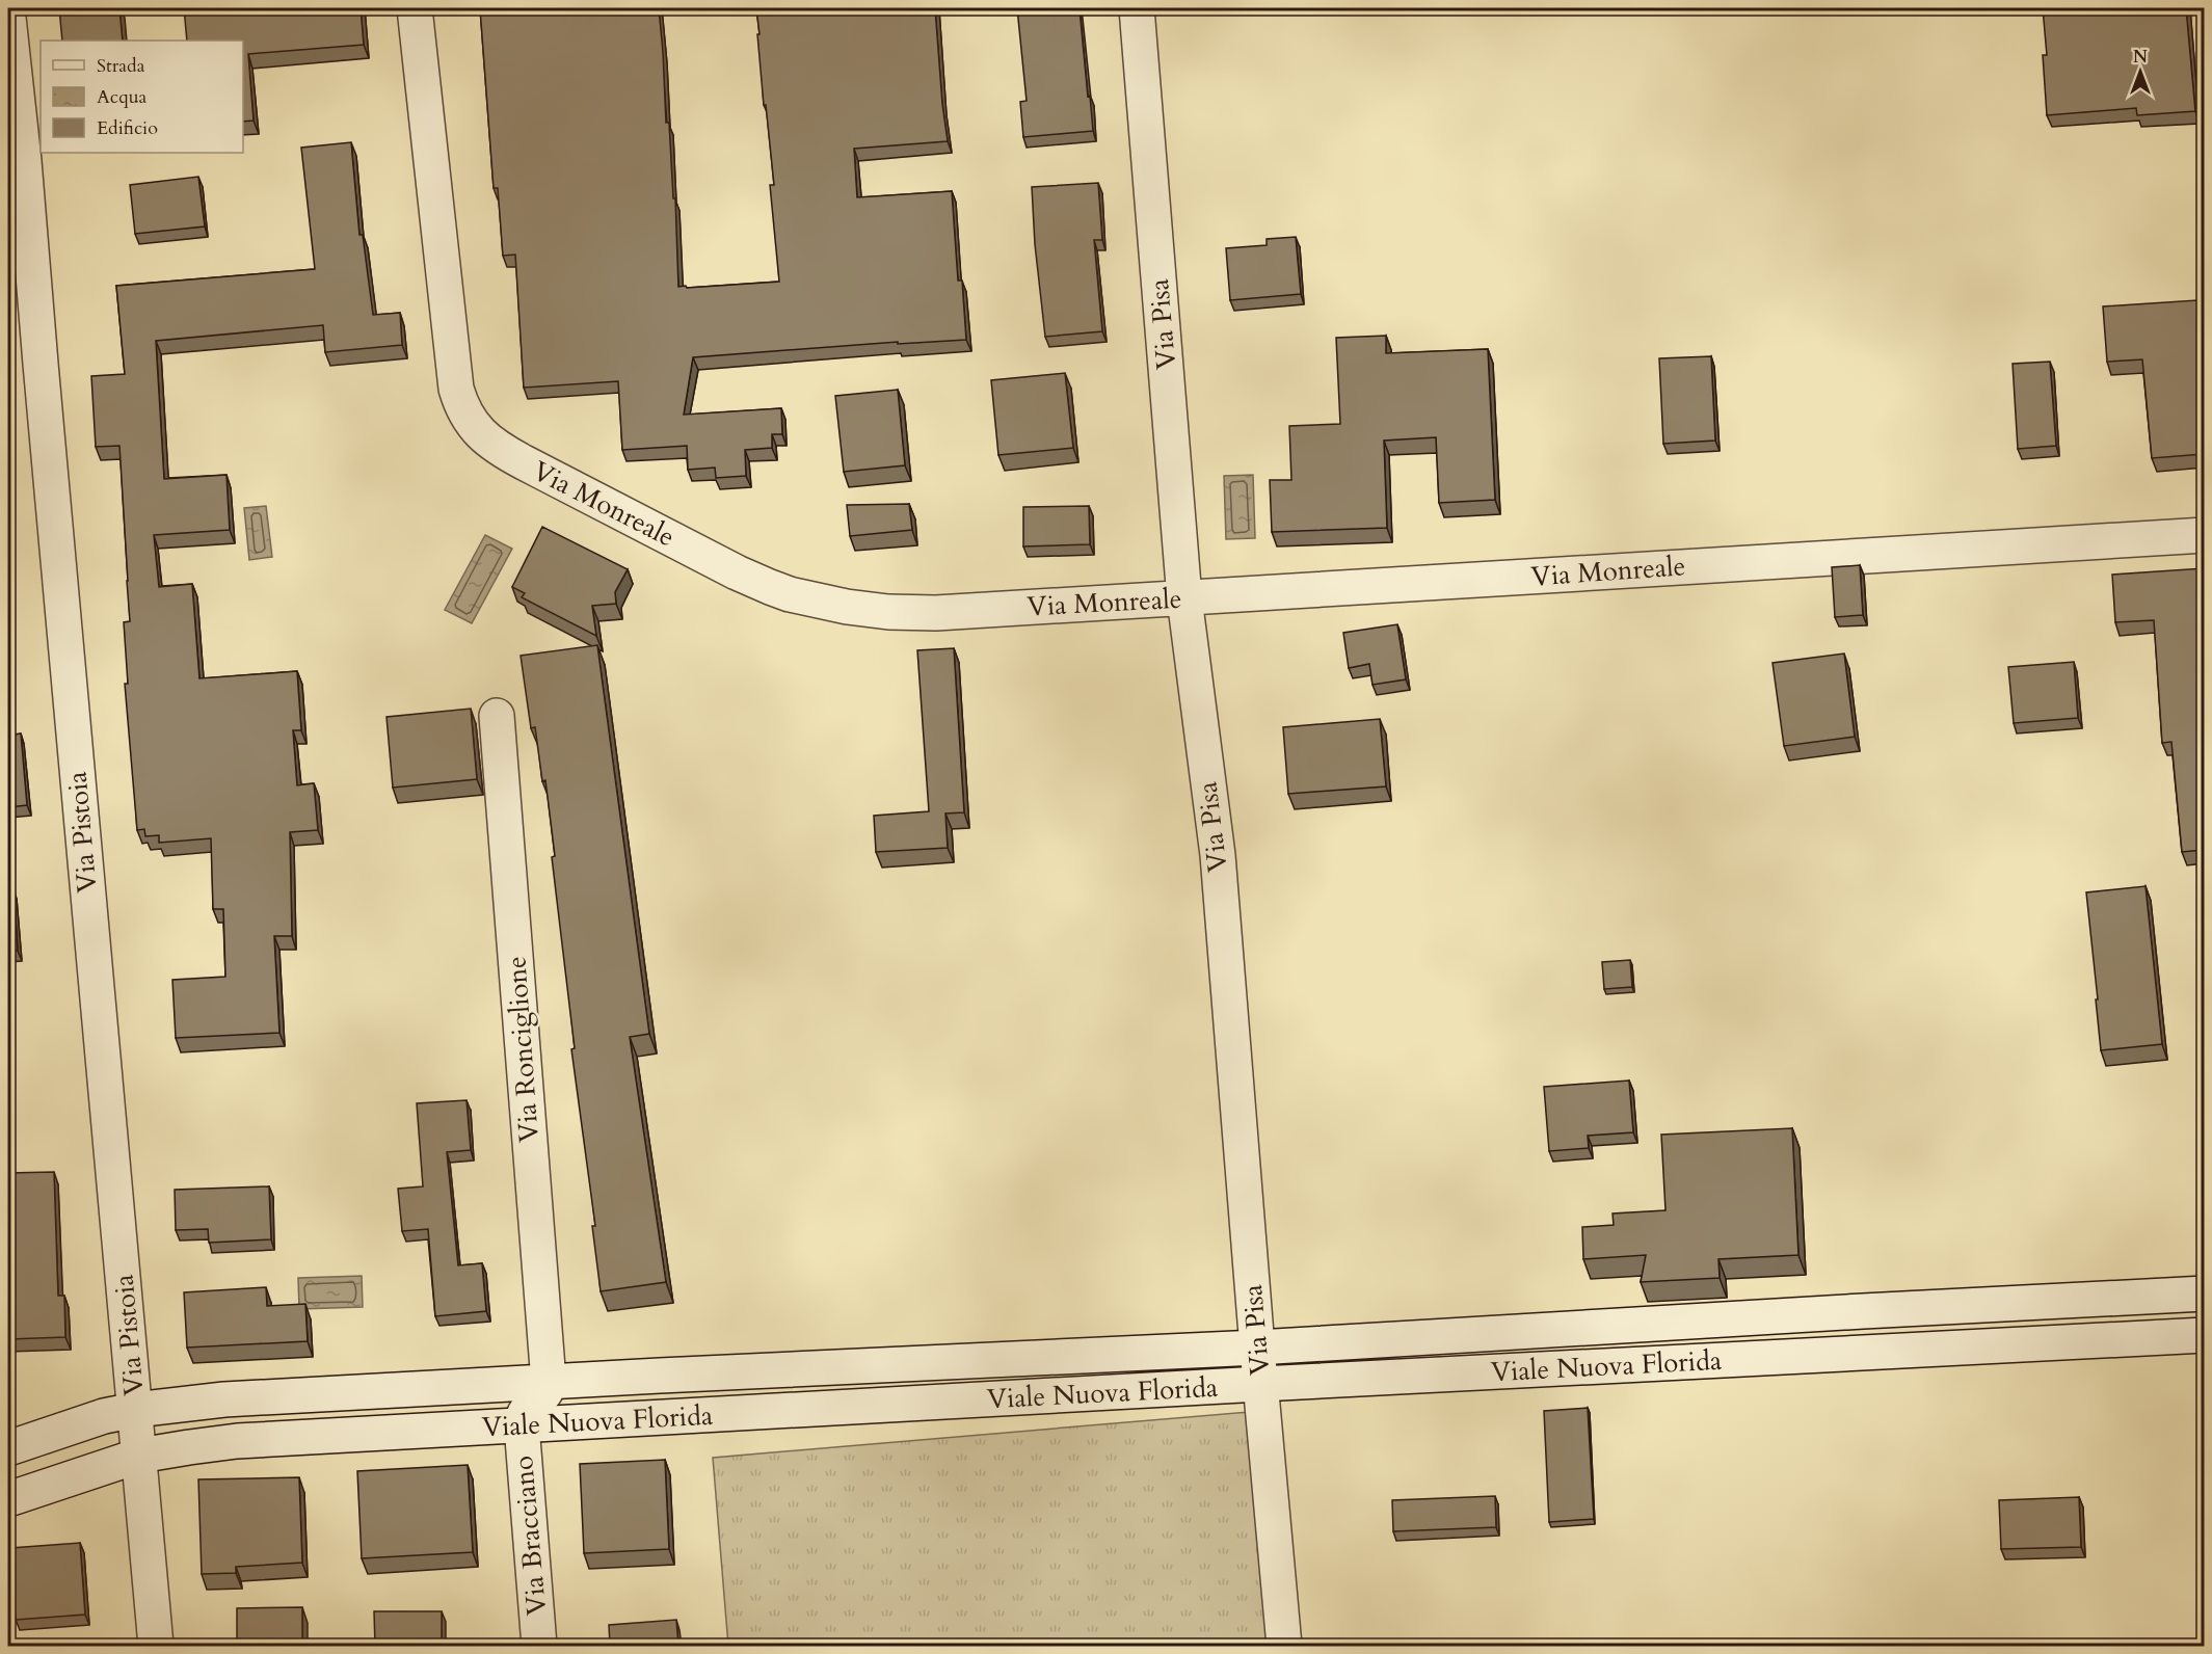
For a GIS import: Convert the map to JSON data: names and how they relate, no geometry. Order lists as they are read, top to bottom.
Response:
{
  "streets": {
    "street": [
      "Via Pisa",
      "Via Monreale",
      "Via Pistoia",
      "Via Ronciglione",
      "Viale Nuova Florida",
      "Via Bracciano"
    ]
  },
  "crossings": [
    ["Via Pisa", "Via Monreale"],
    ["Via Pisa", "Viale Nuova Florida"],
    ["Via Pistoia", "Viale Nuova Florida"],
    ["Via Ronciglione", "Viale Nuova Florida"],
    ["Viale Nuova Florida", "Via Bracciano"]
  ],
  "legend": ["Strada", "Acqua", "Edificio"],
  "north": "top"
}
